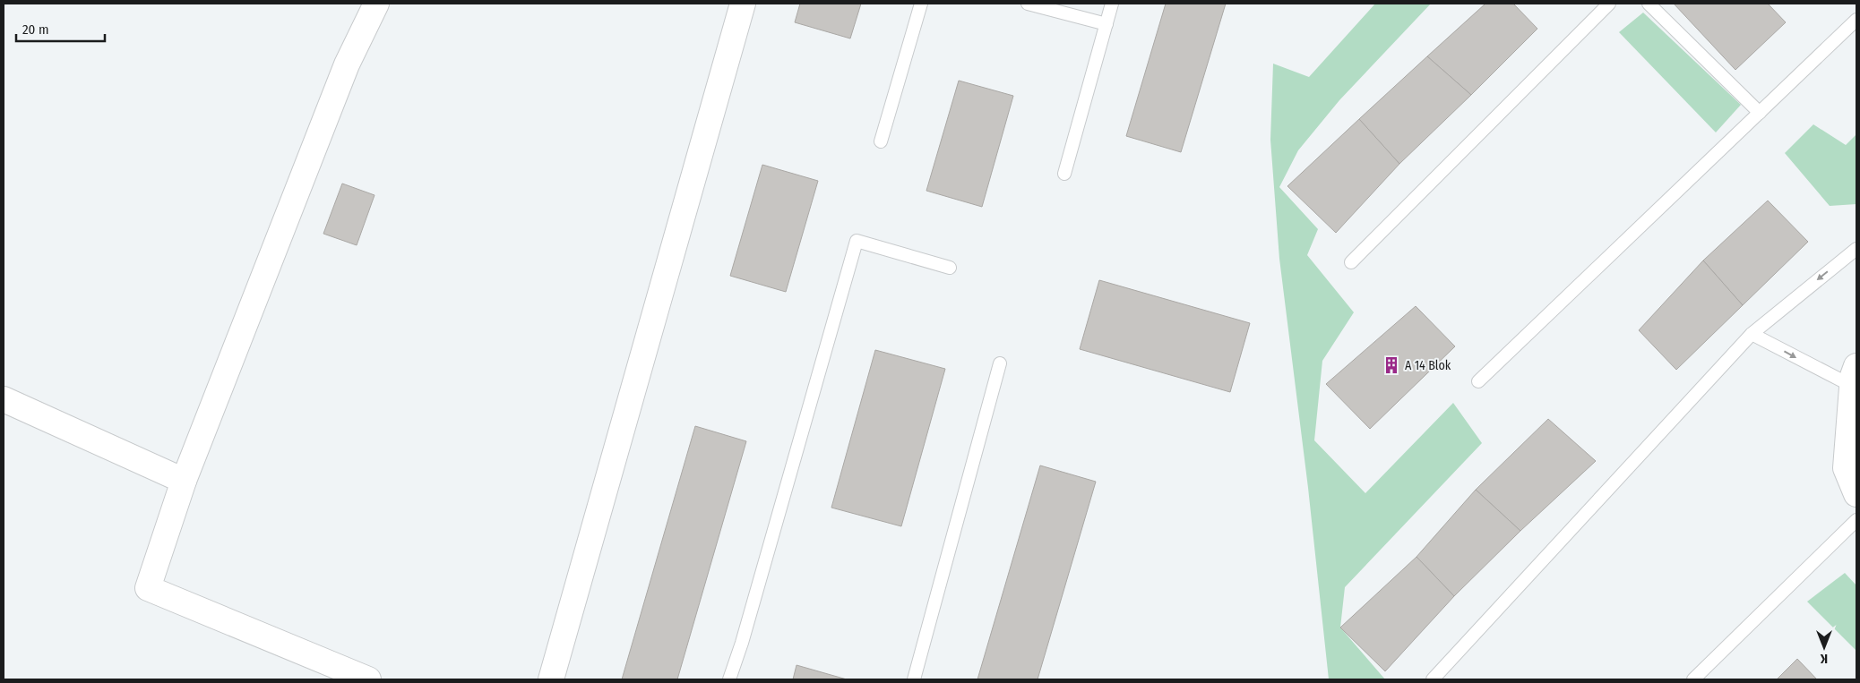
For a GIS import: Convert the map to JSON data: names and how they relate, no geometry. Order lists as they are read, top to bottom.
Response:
{
  "places": {
    "building": ["A 14 Blok"]
  },
  "scale_bar": "20 m",
  "north": "bottom"
}
